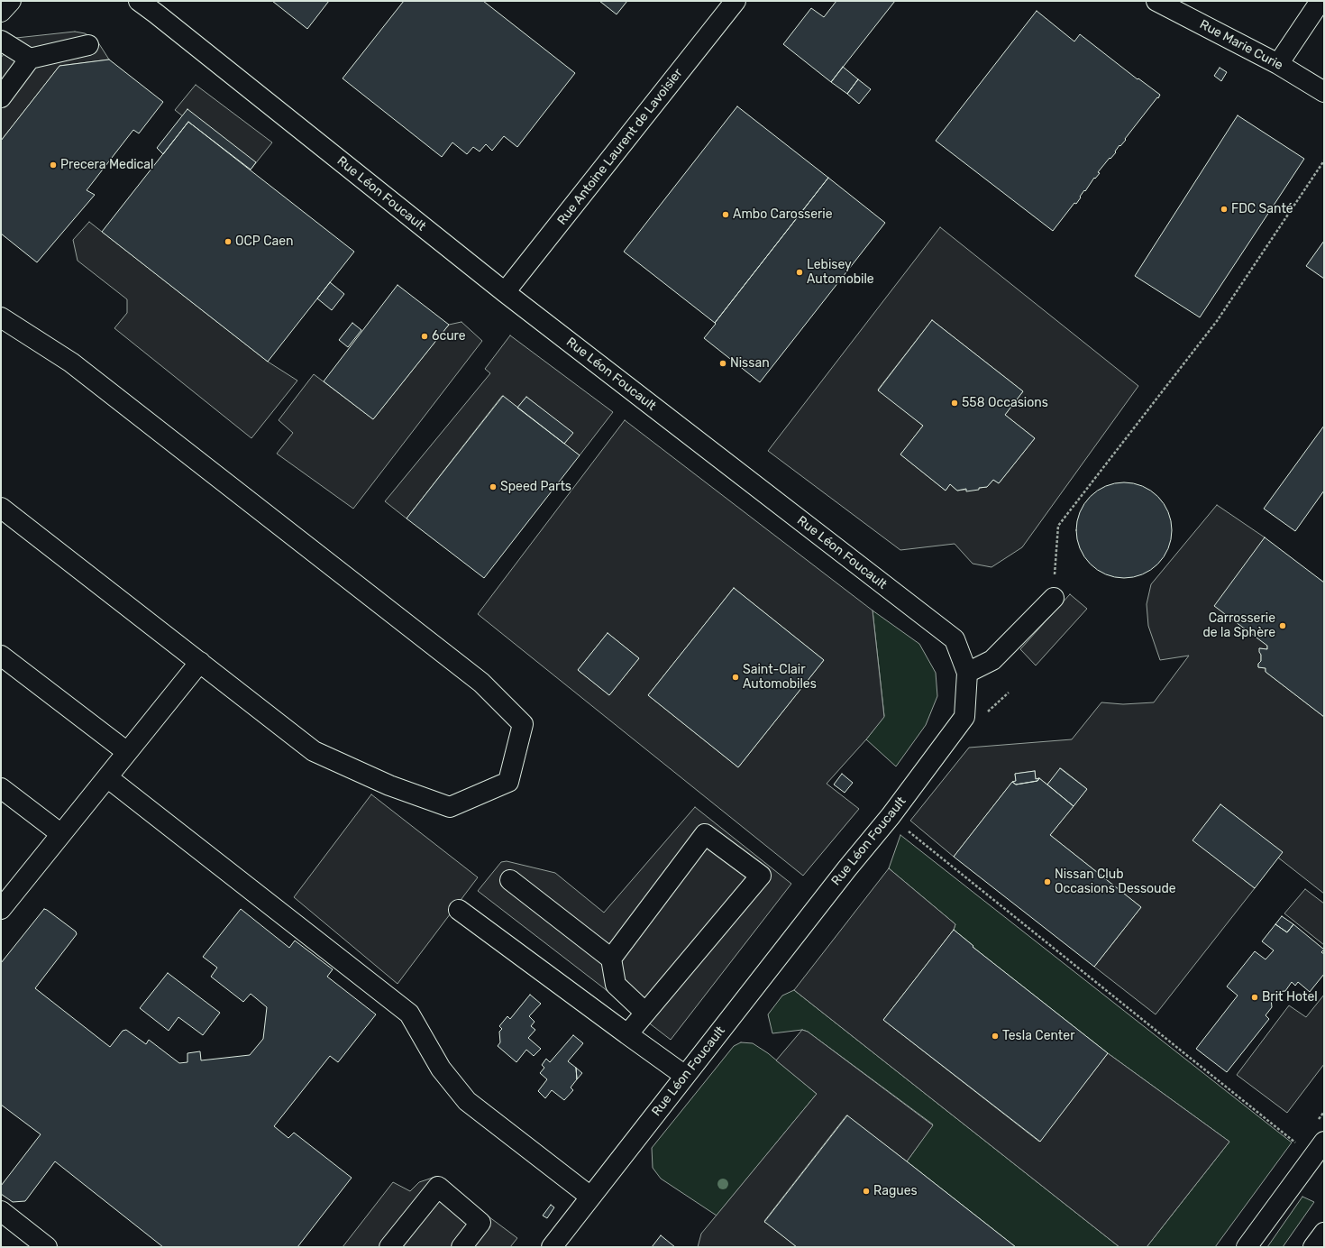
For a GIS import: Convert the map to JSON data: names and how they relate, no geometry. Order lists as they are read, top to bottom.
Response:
{
  "streets": {
    "street": ["Rue Marie Curie", "Rue Antoine Laurent de Lavoisier", "Rue Léon Foucault"]
  },
  "crossings": [
    ["Rue Antoine Laurent de Lavoisier", "Rue Léon Foucault"]
  ],
  "places": [
    "Precera Medical",
    "FDC Santé",
    "Ambo Carosserie",
    "OCP Caen",
    "Lebisey Automobile",
    "6cure",
    "Nissan",
    "558 Occasions",
    "Speed Parts",
    "Carrosserie de la Sphère",
    "Saint-Clair Automobiles",
    "Nissan Club Occasions Dessoude",
    "Brit Hotel",
    "Tesla Center",
    "Ragues"
  ]
}
